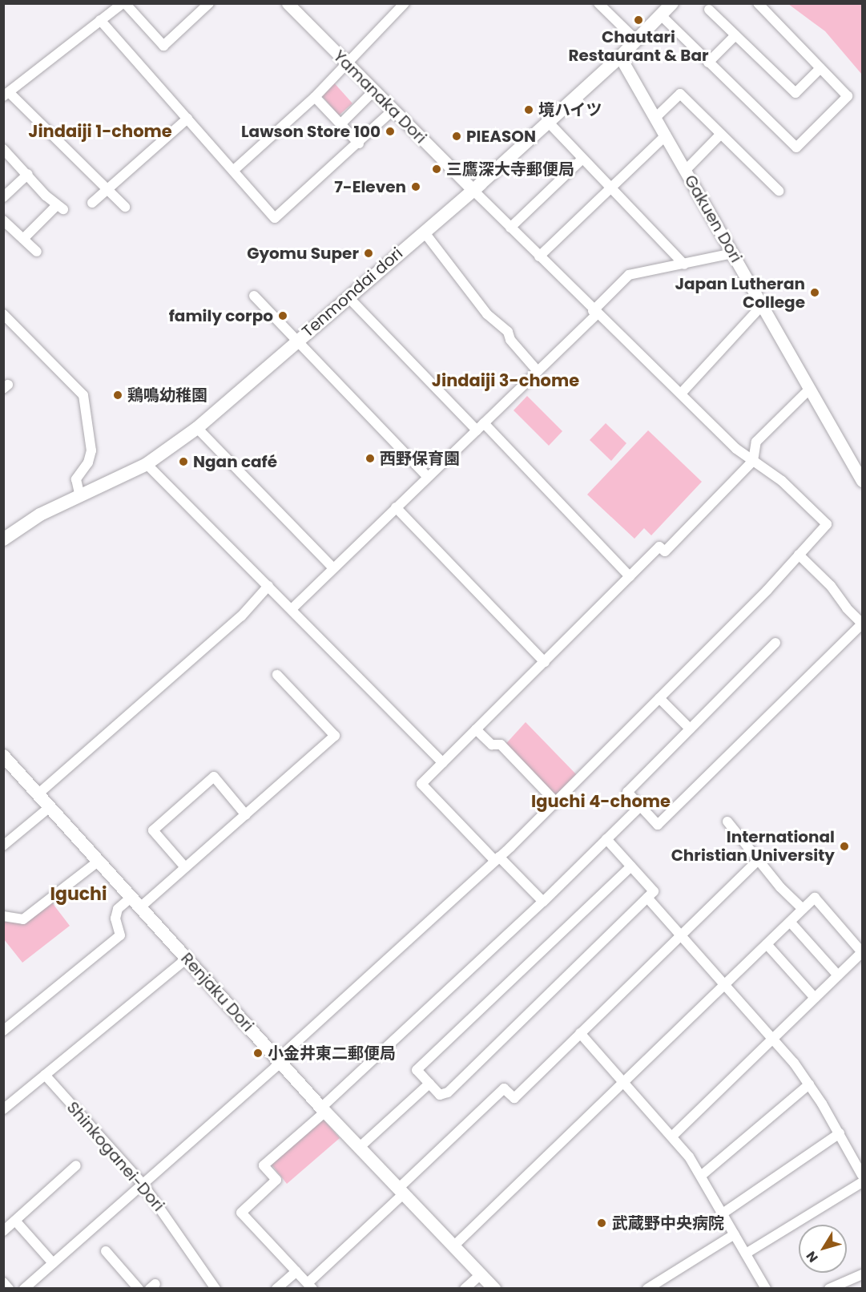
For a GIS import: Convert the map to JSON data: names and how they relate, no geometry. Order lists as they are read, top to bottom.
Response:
{
  "streets": {
    "main road": ["Tenmondai dori", "Renjaku Dori"],
    "street": ["Yamanaka Dori", "Gakuen Dori", "Shinkoganei-Dori"]
  },
  "crossings": [
    ["Yamanaka Dori", "Tenmondai dori"],
    ["Gakuen Dori", "Tenmondai dori"]
  ],
  "districts": [
    "Jindaiji 1-chome",
    "Jindaiji 3-chome",
    "Iguchi 4-chome",
    "Iguchi"
  ],
  "places": [
    "Chautari Restaurant & Bar",
    "境ハイツ",
    "Lawson Store 100",
    "PIEASON",
    "三鷹深大寺郵便局",
    "7-Eleven",
    "Gyomu Super",
    "Japan Lutheran College",
    "family corpo",
    "鶏鳴幼稚園",
    "西野保育園",
    "Ngan café",
    "International Christian University",
    "小金井東二郵便局",
    "武蔵野中央病院"
  ],
  "north": "bottom left"
}
